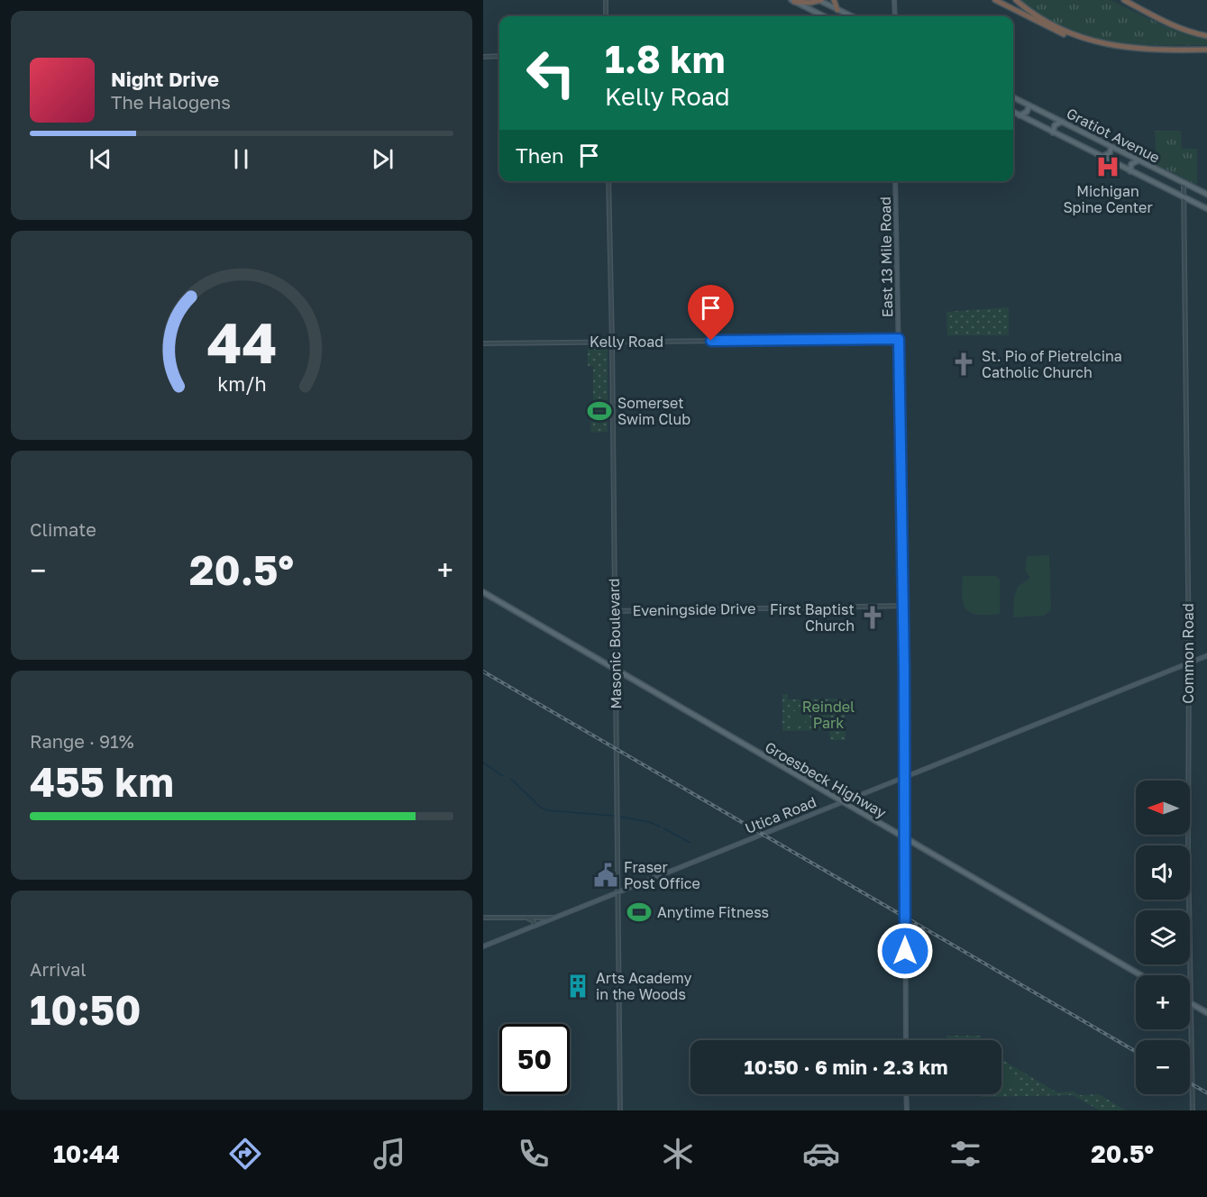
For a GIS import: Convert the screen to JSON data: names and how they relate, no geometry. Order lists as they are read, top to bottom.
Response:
{
  "streets": {
    "main road": [
      "Gratiot Avenue",
      "East 13 Mile Road",
      "Groesbeck Highway",
      "Utica Road"
    ],
    "street": [
      "Kelly Road",
      "Eveningside Drive",
      "Masonic Boulevard",
      "Common Road"
    ]
  },
  "crossings": [
    ["Gratiot Avenue", "Common Road"],
    ["East 13 Mile Road", "Kelly Road"],
    ["East 13 Mile Road", "Eveningside Drive"],
    ["East 13 Mile Road", "Groesbeck Highway"],
    ["East 13 Mile Road", "Utica Road"],
    ["Kelly Road", "Masonic Boulevard"],
    ["Eveningside Drive", "Masonic Boulevard"],
    ["Masonic Boulevard", "Groesbeck Highway"],
    ["Masonic Boulevard", "Utica Road"],
    ["Common Road", "Utica Road"],
    ["Groesbeck Highway", "Utica Road"]
  ],
  "parks": ["Reindel Park"],
  "places": {
    "hospital": ["Michigan Spine Center"],
    "church": ["St. Pio of Pietrelcina Catholic Church", "First Baptist Church"],
    "sports": ["Somerset Swim Club", "Anytime Fitness"],
    "public building": ["Fraser Post Office"],
    "building": ["Arts Academy in the Woods"]
  },
  "north": "left",
  "page": {
    "turn": ["1.8 km", "Kelly Road"],
    "song": ["Night Drive", "The Halogens"],
    "then": "Then",
    "tile": [
      "Climate",
      ["Range · 91%", "455 km"],
      ["Arrival", "10:50"]
    ],
    "heat": ["−", "20.5°", "+"],
    "map_buttons": ["+", "−"],
    "limit": "50",
    "trip": "10:50 · 6 min · 2.3 km",
    "tabs": ["10:44", "20.5°"],
    "gauge": ["44", "km/h"]
  }
}
